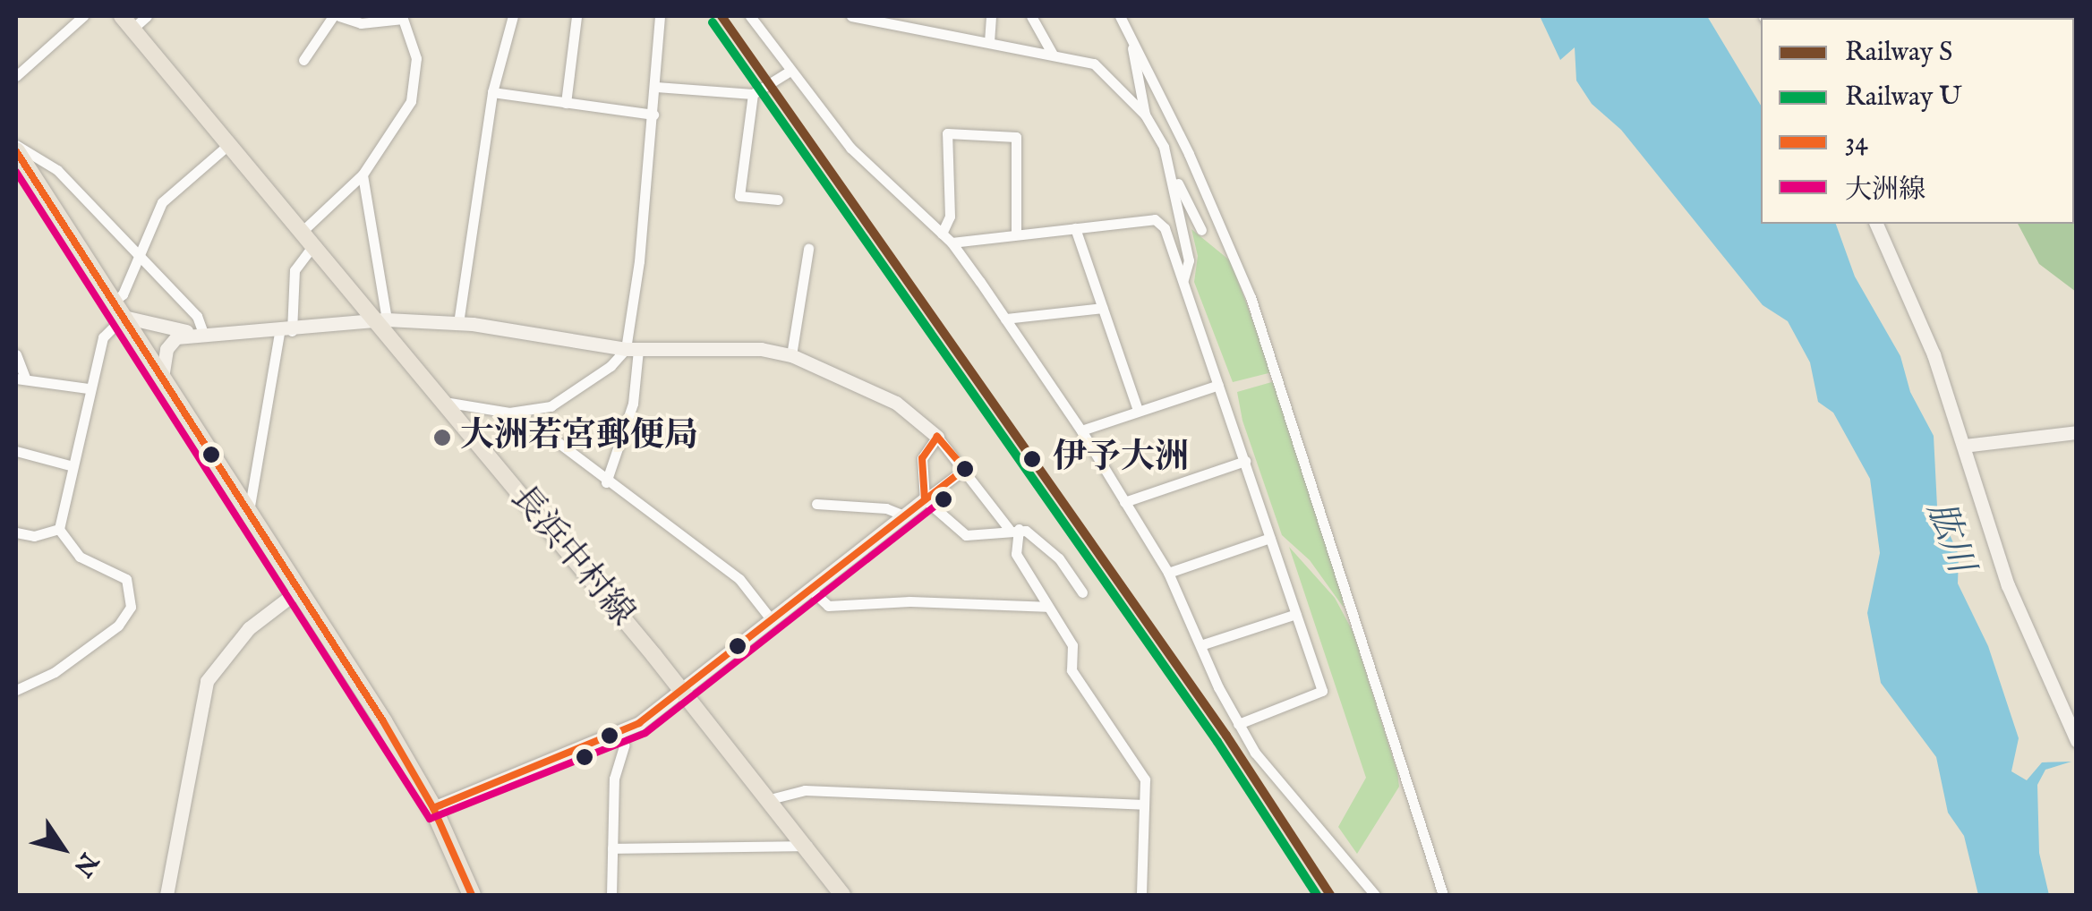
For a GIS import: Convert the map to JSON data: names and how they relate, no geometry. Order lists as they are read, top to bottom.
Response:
{
  "streets": {
    "main road": ["長浜中村線"]
  },
  "water": ["肱川"],
  "places": ["大洲若宮郵便局", "伊予大洲"],
  "lines": [
    "rail line S",
    "rail line U",
    "transit line 34",
    "transit line 大洲線"
  ],
  "legend": [
    "Railway S",
    "Railway U",
    "34",
    "大洲線"
  ],
  "north": "bottom right"
}
